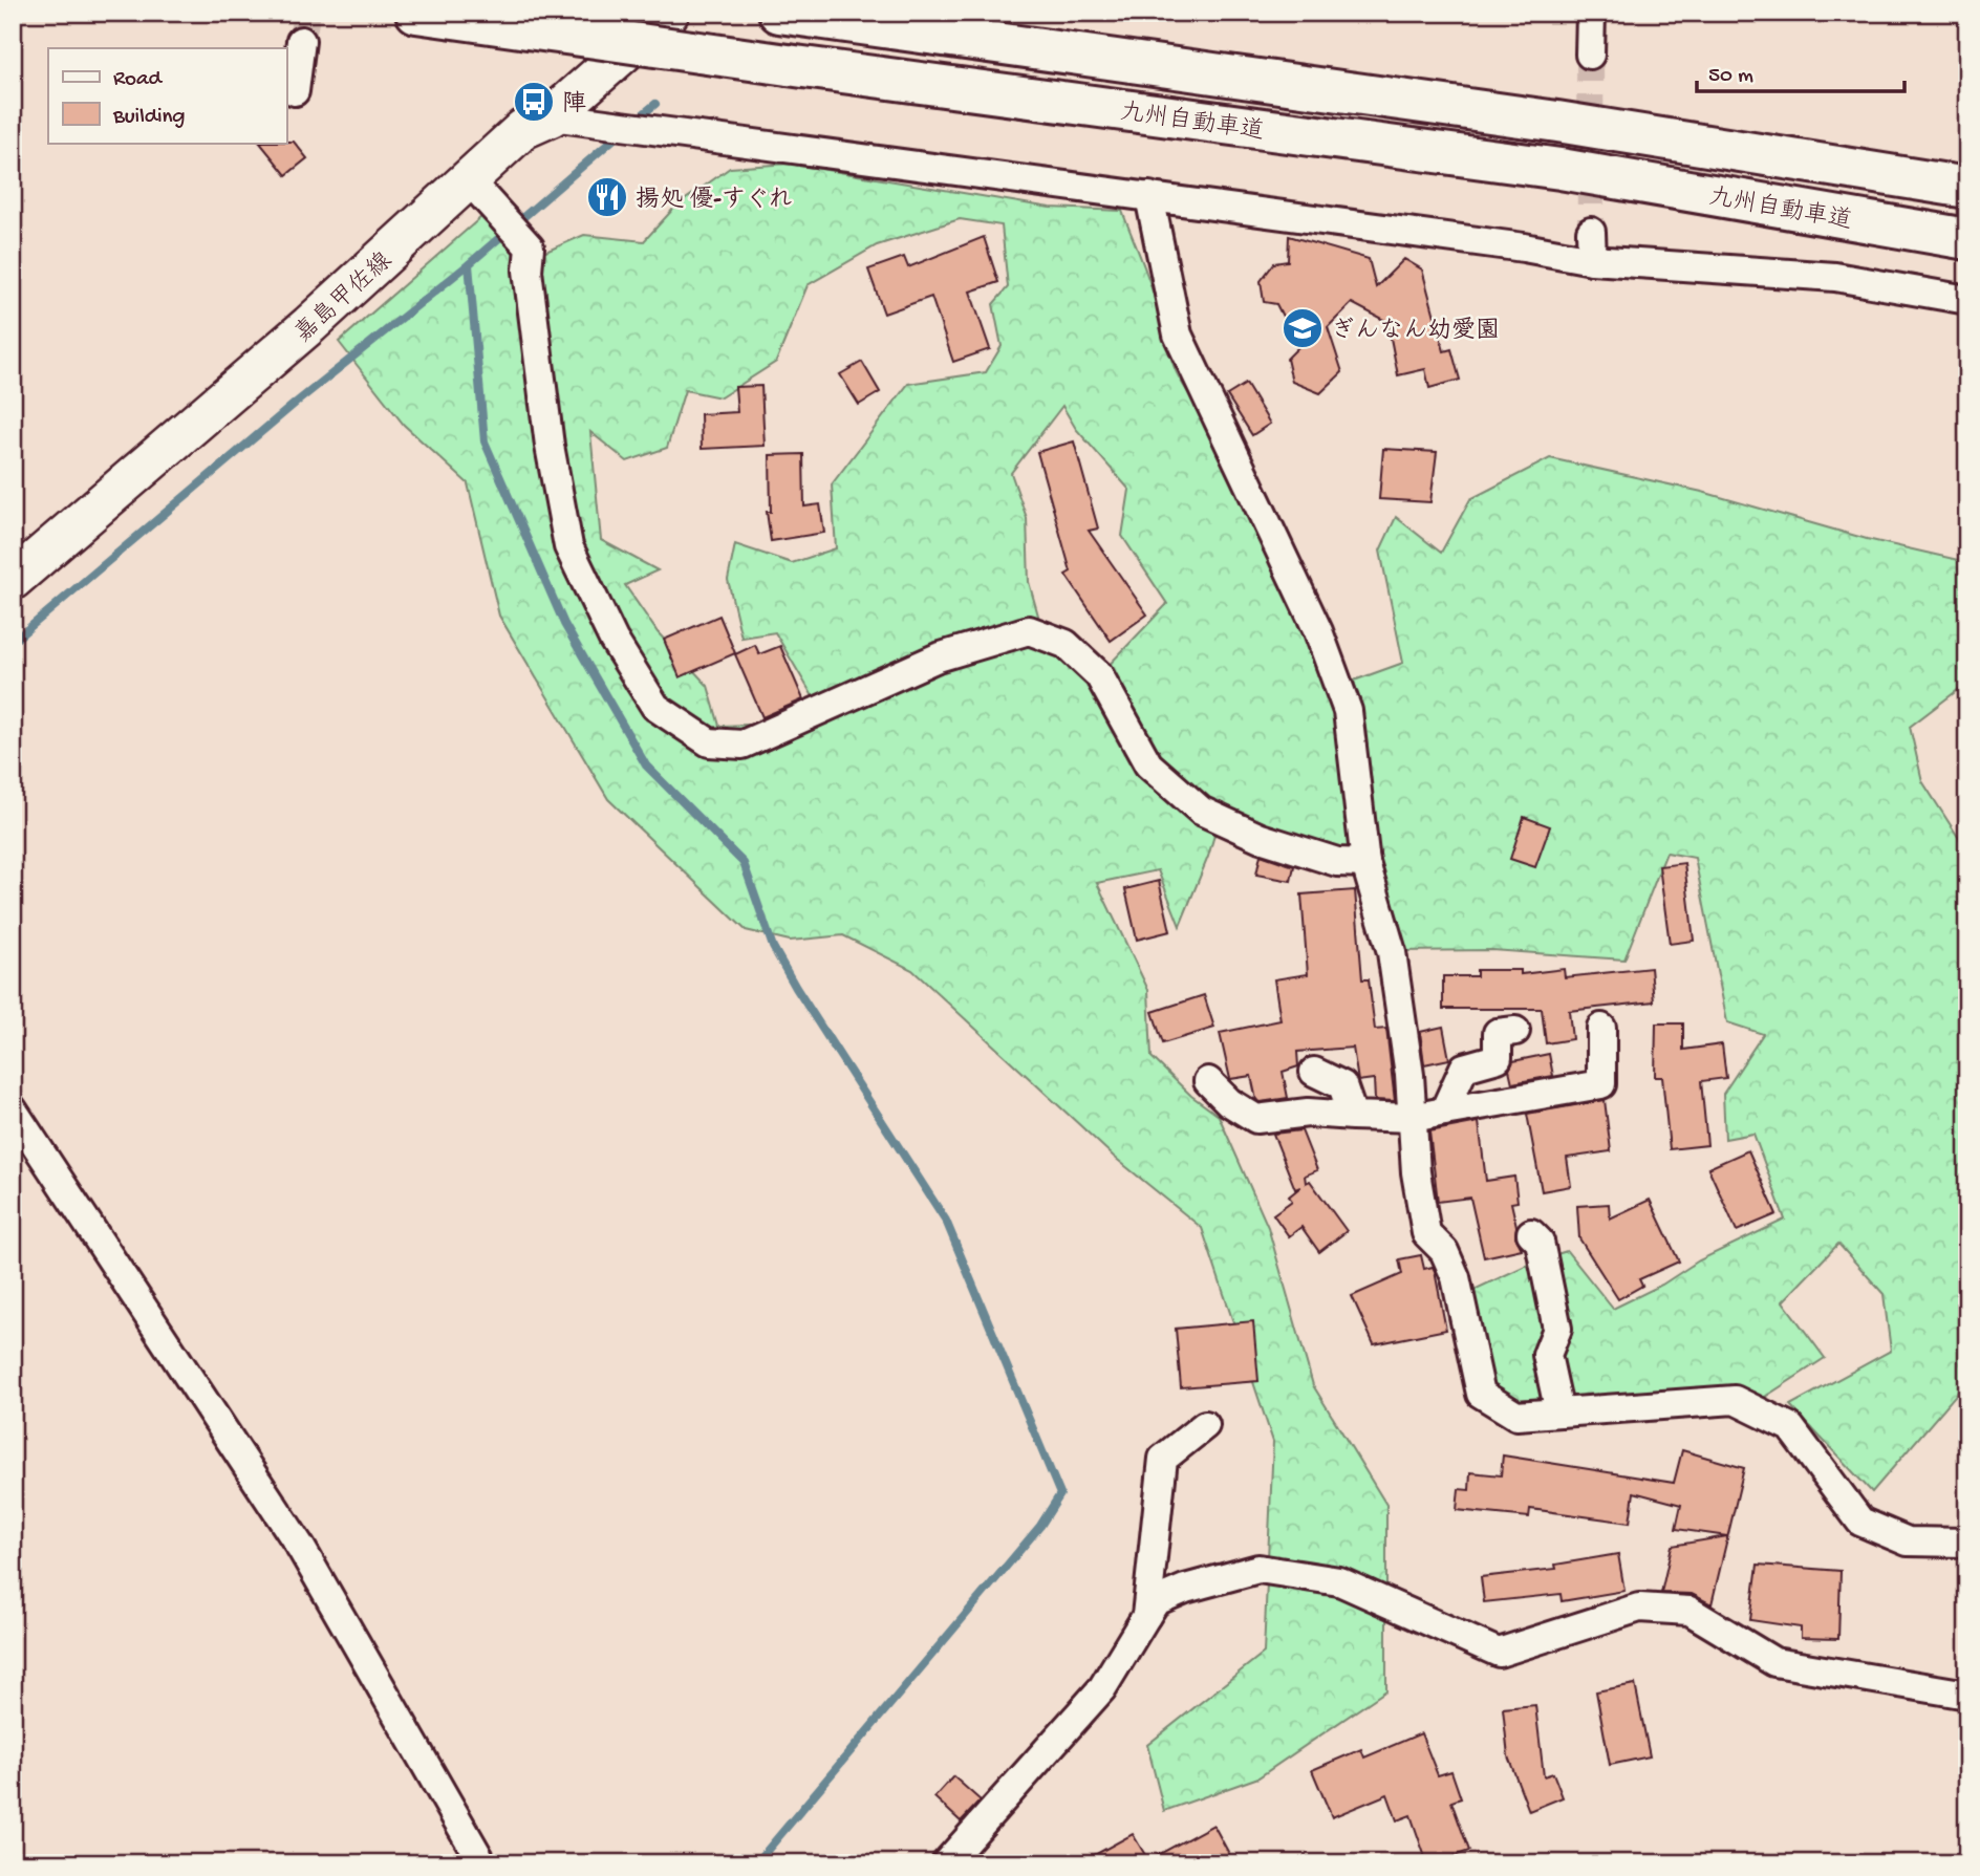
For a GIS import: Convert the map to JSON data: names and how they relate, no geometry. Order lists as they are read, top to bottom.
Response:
{
  "streets": {
    "highway": ["九州自動車道"],
    "main road": ["嘉島甲佐線"]
  },
  "places": {
    "bus stop": ["陣"],
    "restaurant": ["揚処 優-すぐれ"],
    "school or university": ["ぎんなん幼愛園"]
  },
  "legend": ["Road", "Building"],
  "scale_bar": "50 m"
}
